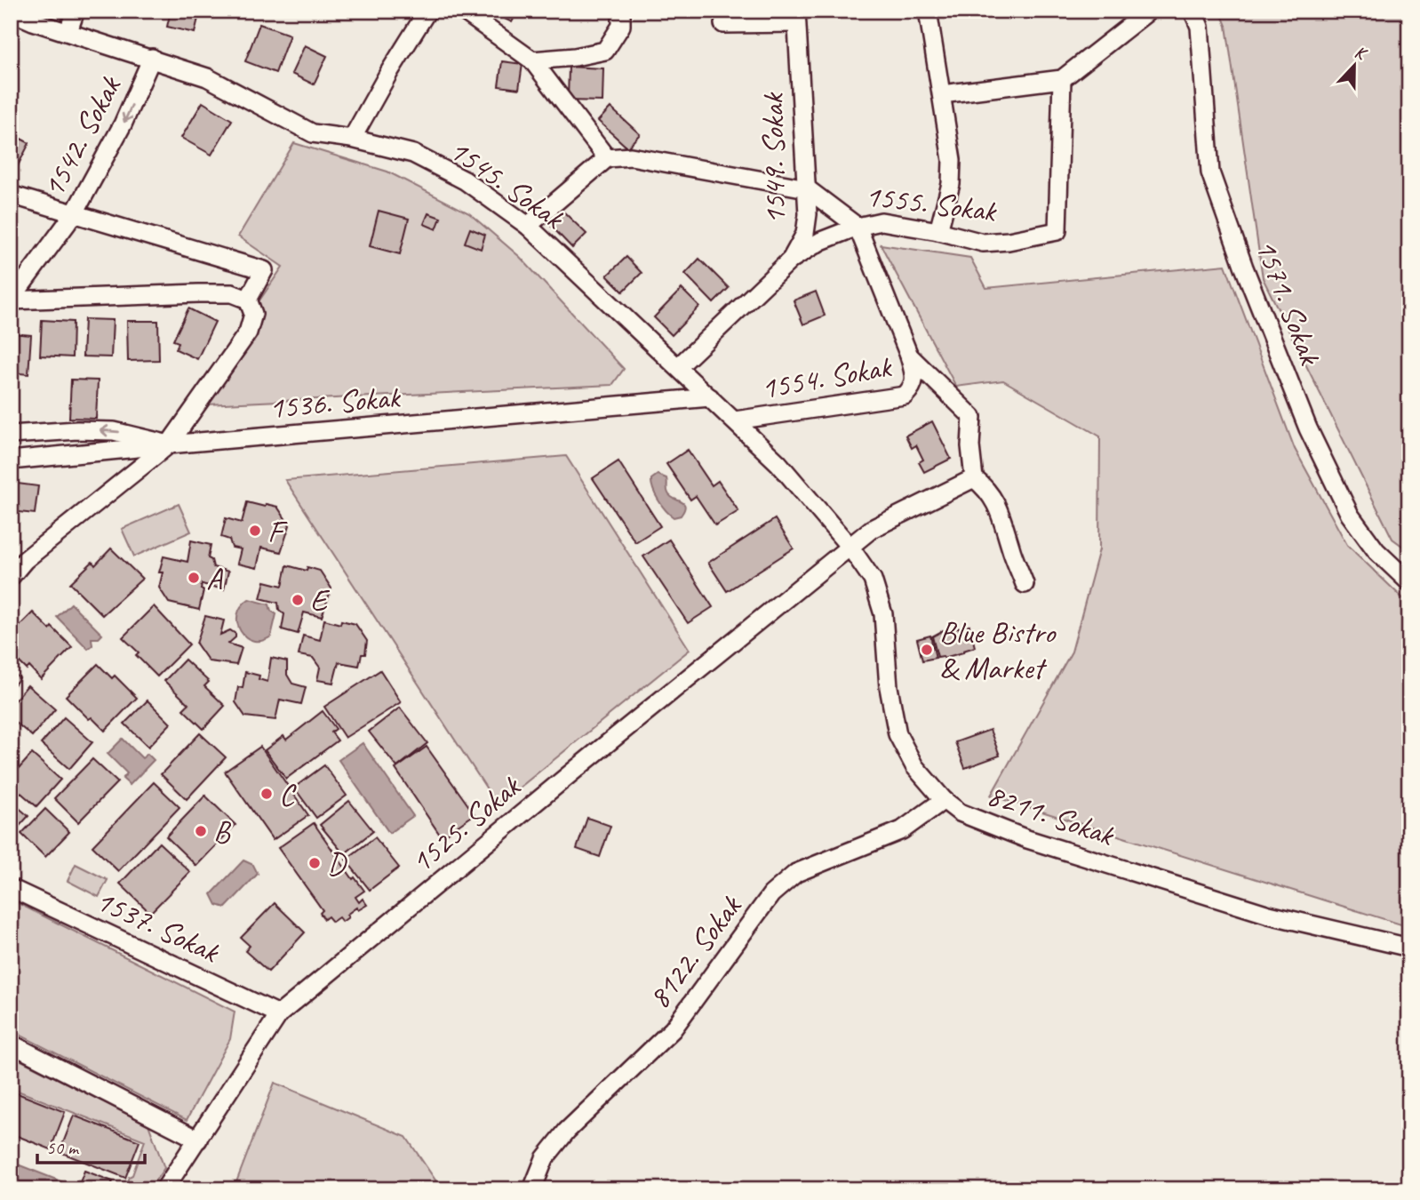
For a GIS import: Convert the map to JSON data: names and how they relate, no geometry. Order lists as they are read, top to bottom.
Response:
{
  "streets": {
    "street": [
      "1542. Sokak",
      "1549. Sokak",
      "1545. Sokak",
      "1555. Sokak",
      "1571. Sokak",
      "1554. Sokak",
      "1536. Sokak",
      "8211. Sokak",
      "1525. Sokak",
      "1537. Sokak",
      "8122. Sokak"
    ]
  },
  "crossings": [
    ["1542. Sokak", "1545. Sokak"],
    ["1549. Sokak", "1545. Sokak"],
    ["1549. Sokak", "1555. Sokak"],
    ["1545. Sokak", "1554. Sokak"],
    ["1545. Sokak", "1536. Sokak"],
    ["1545. Sokak", "8211. Sokak"],
    ["1545. Sokak", "1525. Sokak"],
    ["8211. Sokak", "1525. Sokak"],
    ["8211. Sokak", "8122. Sokak"],
    ["1525. Sokak", "1537. Sokak"]
  ],
  "one_way": ["1542. Sokak"],
  "places": [
    "F",
    "A",
    "E",
    "Blue Bistro & Market",
    "C",
    "B",
    "D"
  ],
  "scale_bar": "50 m",
  "north": "top"
}
